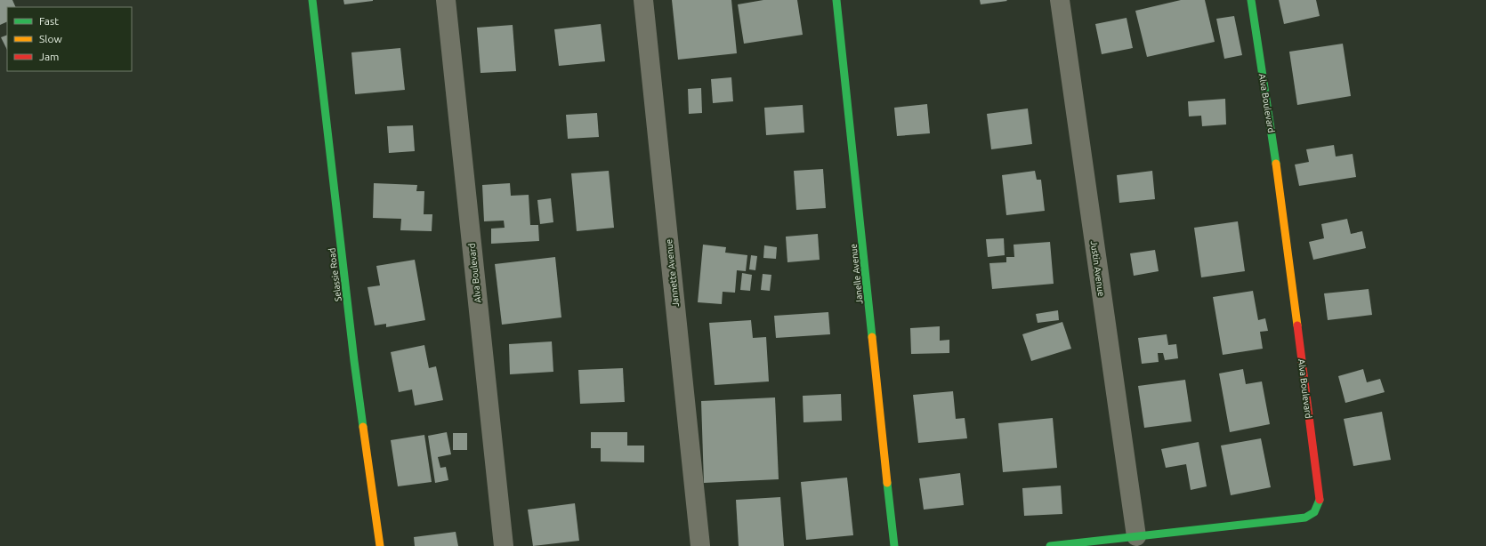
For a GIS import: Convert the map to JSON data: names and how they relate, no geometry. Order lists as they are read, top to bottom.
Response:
{
  "streets": {
    "street": [
      "Alva Boulevard",
      "Justin Avenue",
      "Jannette Avenue",
      "Janelle Avenue",
      "Selassie Road"
    ]
  },
  "crossings": [
    ["Alva Boulevard", "Justin Avenue"]
  ],
  "legend": ["Fast", "Slow", "Jam"]
}
